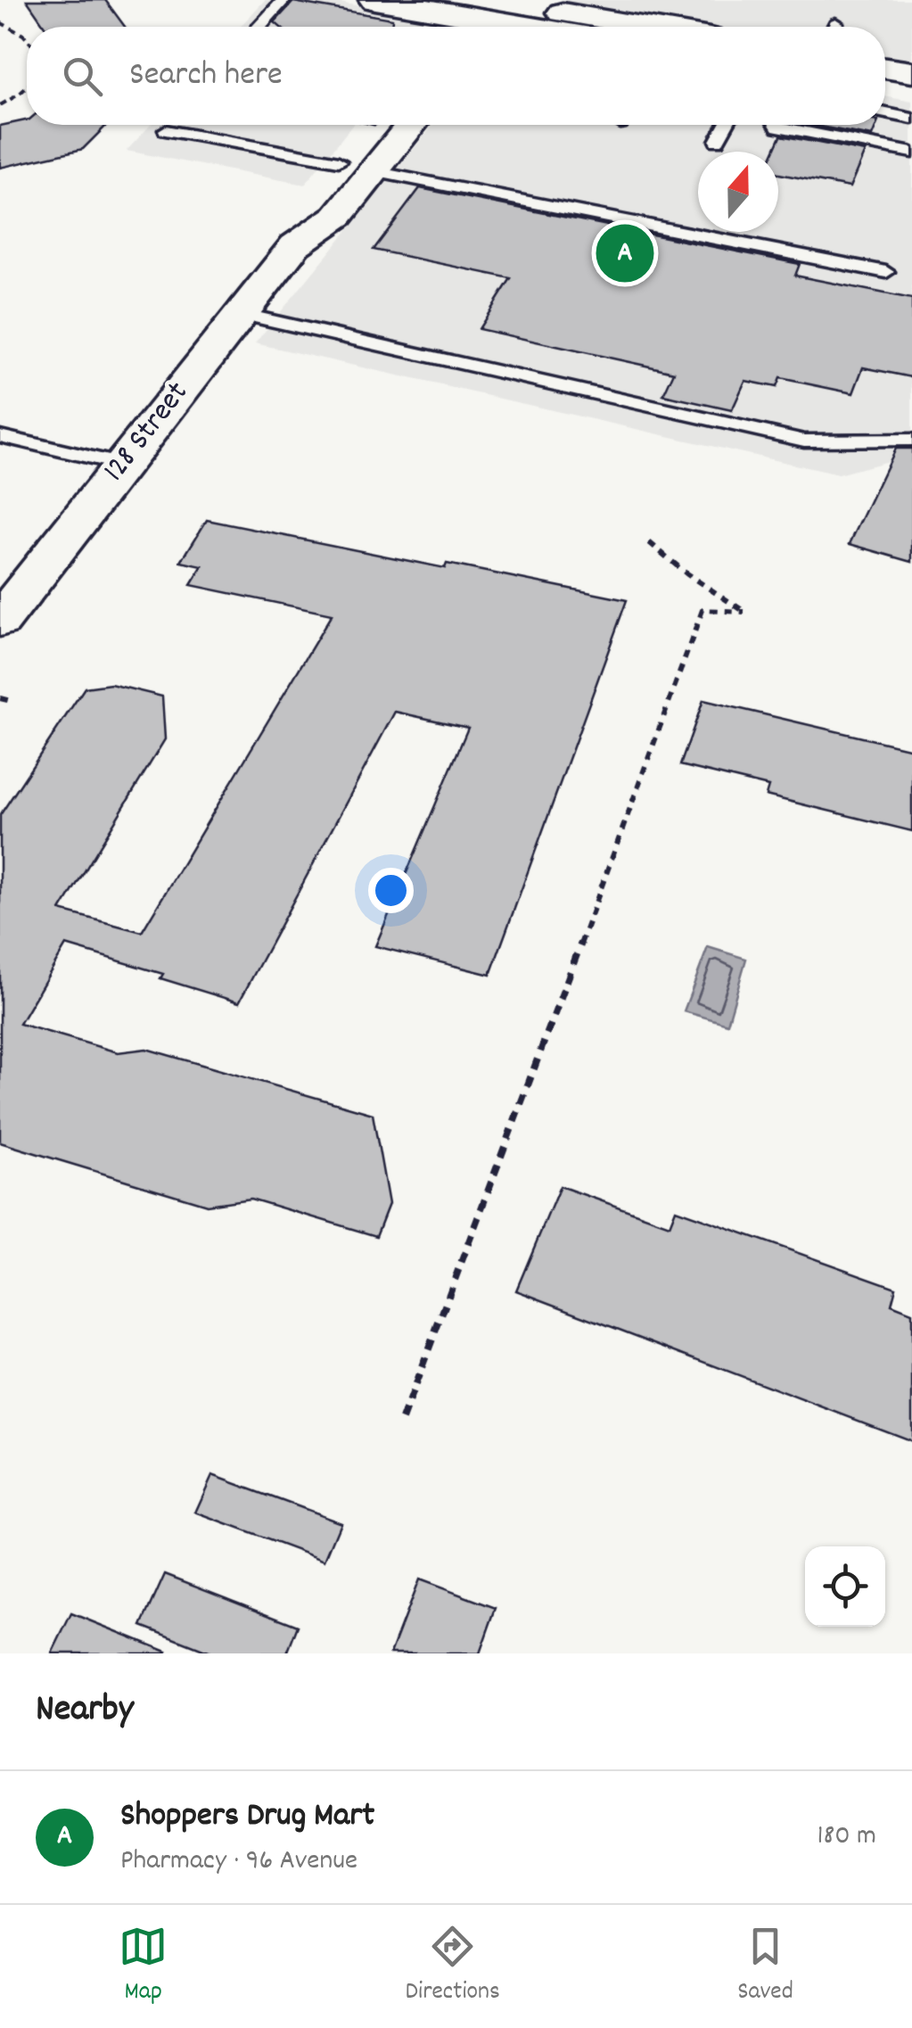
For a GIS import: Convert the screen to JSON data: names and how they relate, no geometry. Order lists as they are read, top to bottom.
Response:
{
  "streets": {
    "main road": ["128 Street"]
  },
  "north": "top",
  "page": {
    "search": "Search here",
    "pins": "A",
    "heading": "Nearby",
    "list": [
      {
        "mark": "A",
        "name": "Shoppers Drug Mart",
        "note": "Pharmacy · 96 Avenue",
        "value": "180 m"
      }
    ],
    "nav": ["Map", "Directions", "Saved"]
  }
}
